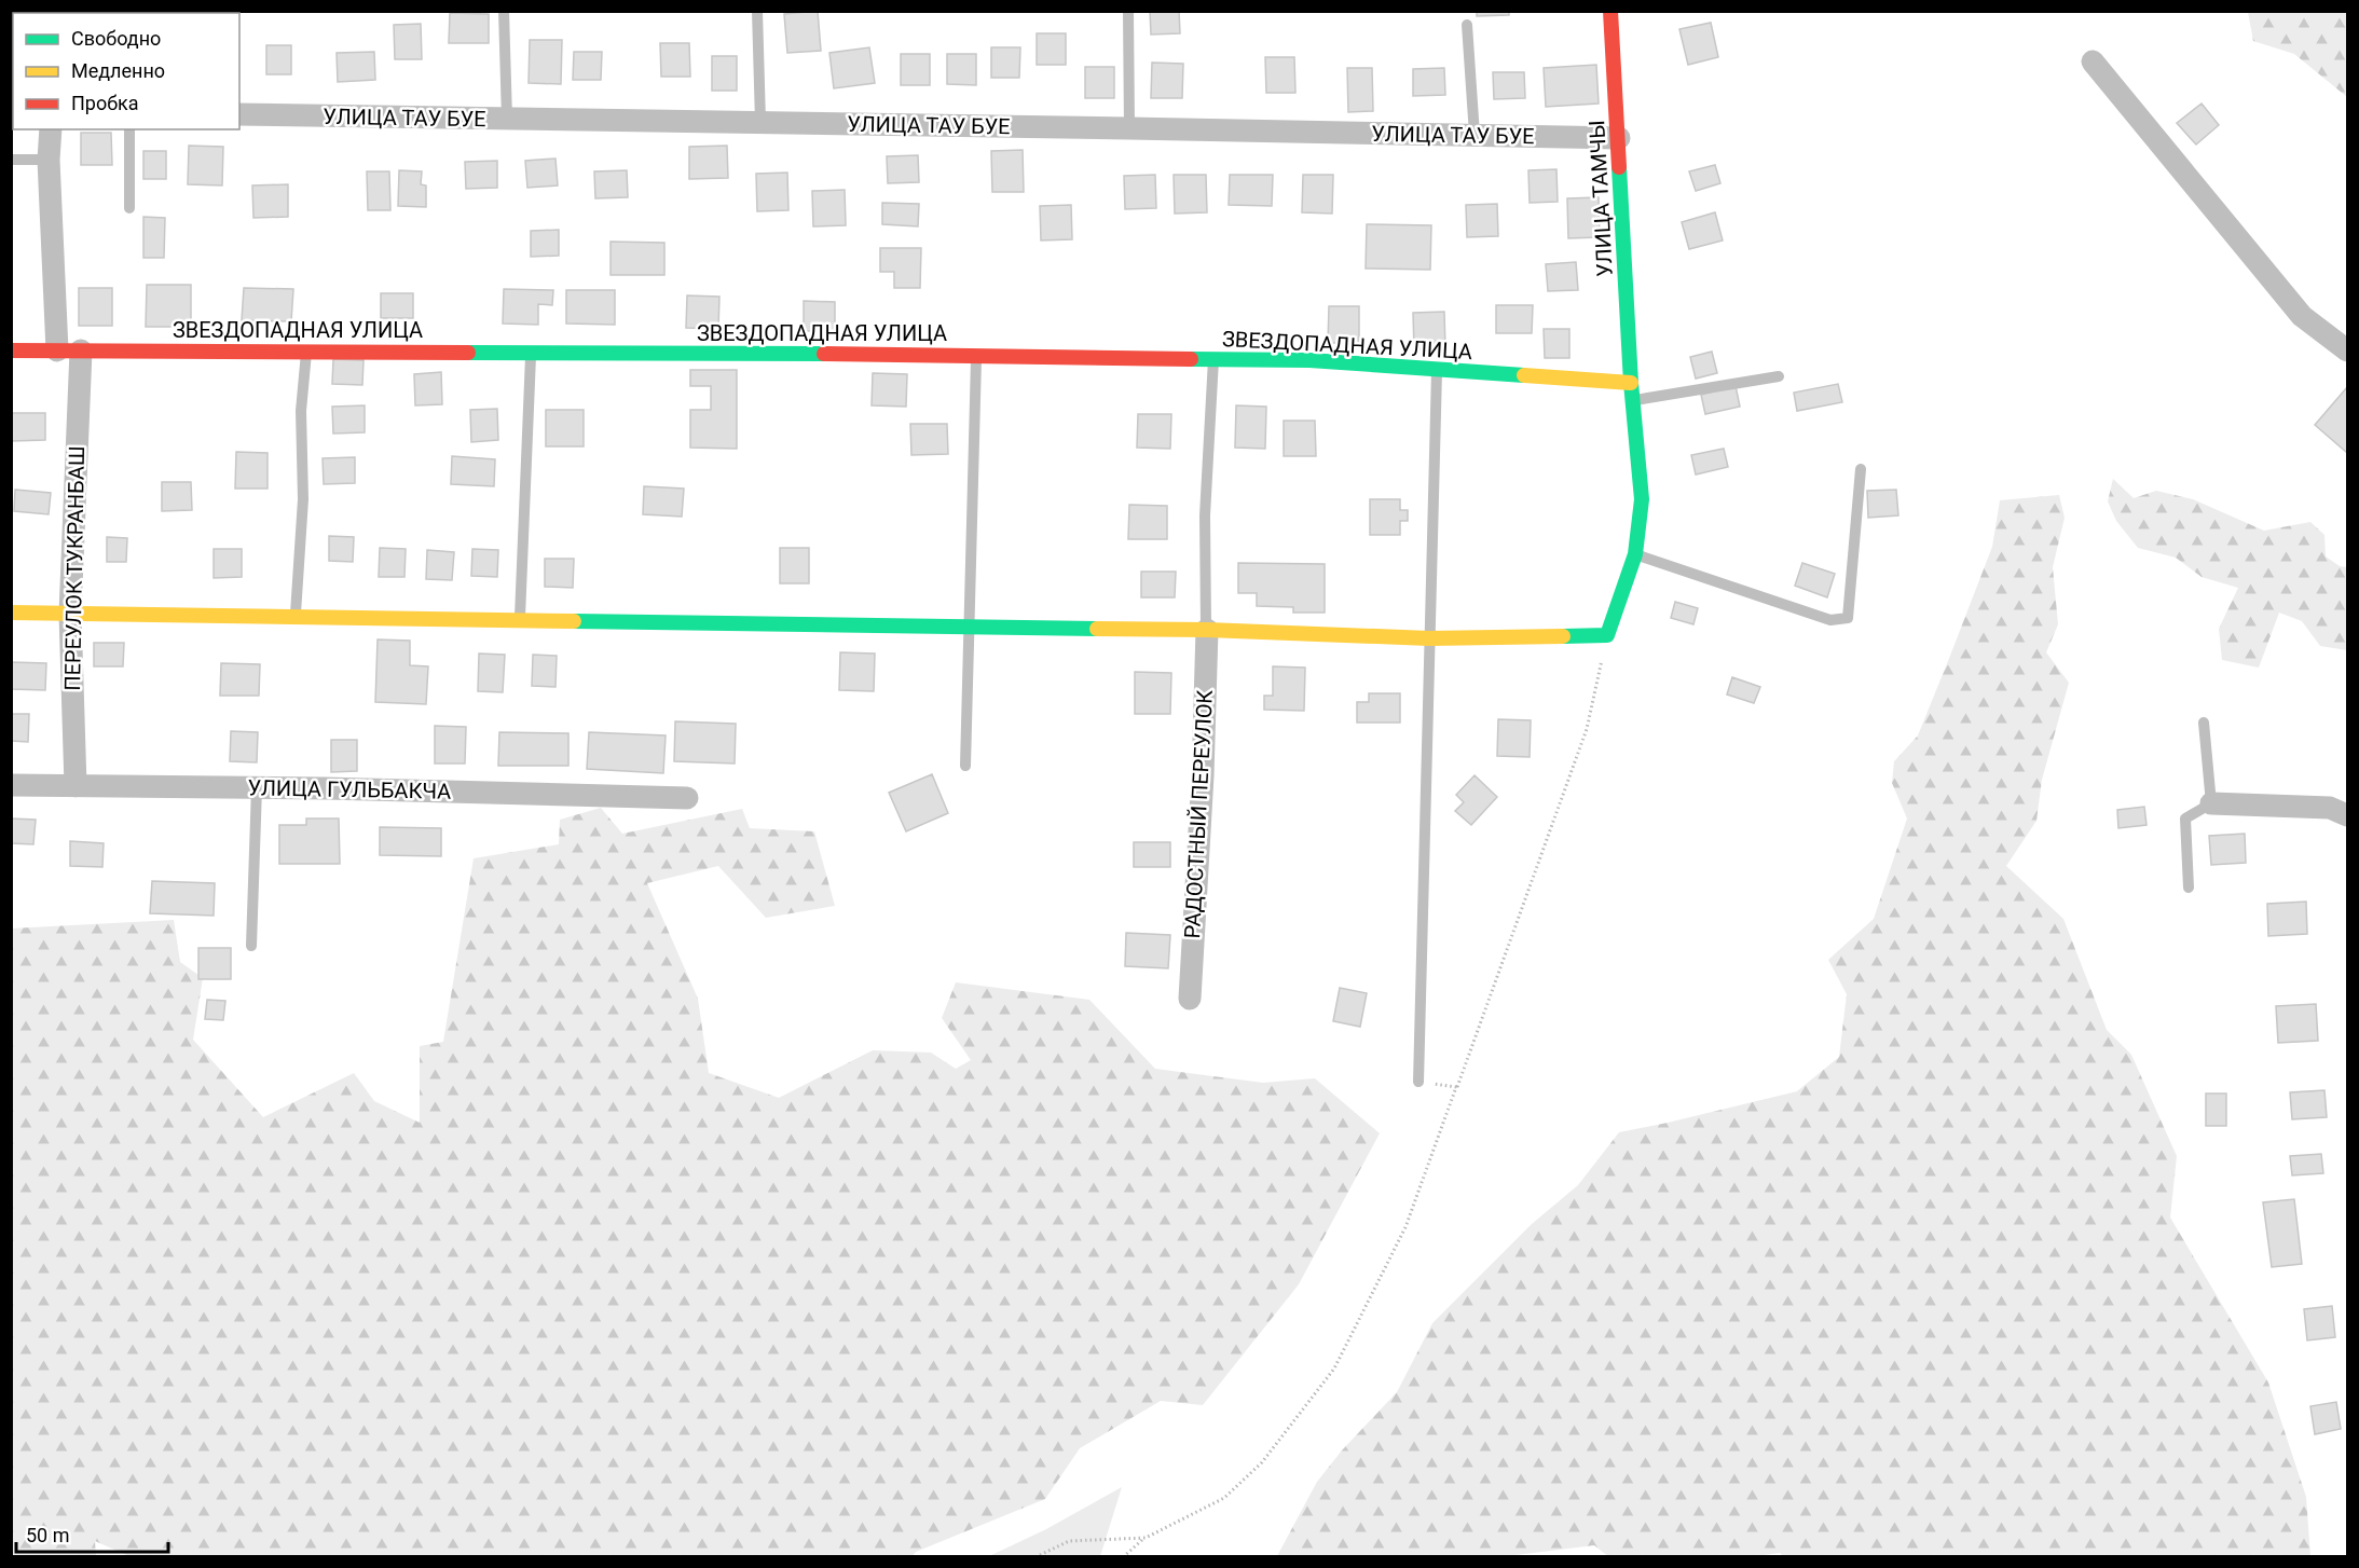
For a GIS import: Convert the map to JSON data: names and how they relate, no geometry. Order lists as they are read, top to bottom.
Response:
{
  "streets": {
    "street": [
      "УЛИЦА ТАУ БУЕ",
      "УЛИЦА ТАМЧЫ",
      "ЗВЕЗДОПАДНАЯ УЛИЦА",
      "ПЕРЕУЛОК ТУКРАНБАШ",
      "УЛИЦА ГУЛЬБАКЧА",
      "РАДОСТНЫЙ ПЕРЕУЛОК"
    ]
  },
  "crossings": [
    ["УЛИЦА ТАУ БУЕ", "УЛИЦА ТАМЧЫ"],
    ["УЛИЦА ТАМЧЫ", "ЗВЕЗДОПАДНАЯ УЛИЦА"],
    ["ЗВЕЗДОПАДНАЯ УЛИЦА", "ПЕРЕУЛОК ТУКРАНБАШ"],
    ["ПЕРЕУЛОК ТУКРАНБАШ", "УЛИЦА ГУЛЬБАКЧА"]
  ],
  "legend": ["Свободно", "Медленно", "Пробка"],
  "scale_bar": "50 m"
}
